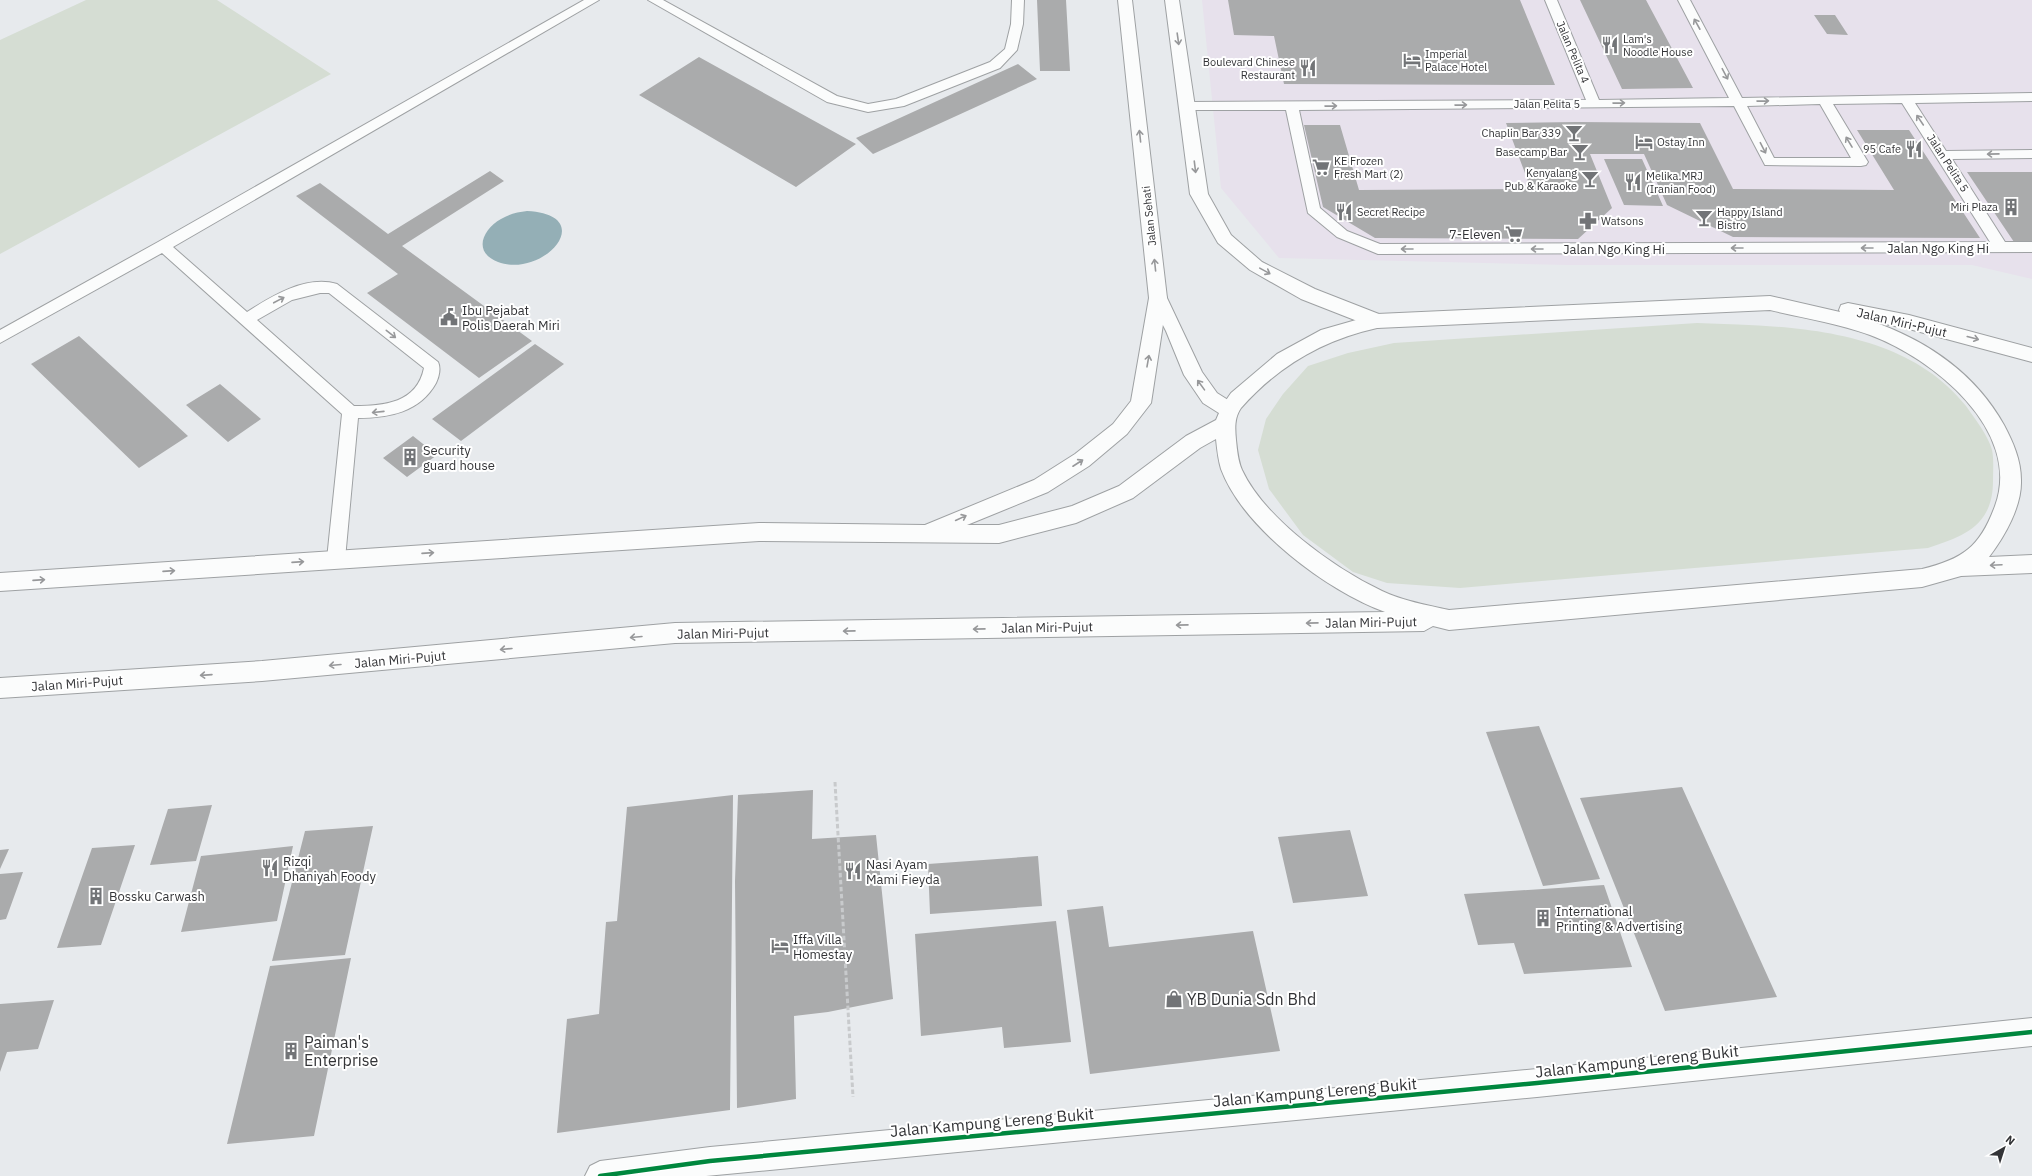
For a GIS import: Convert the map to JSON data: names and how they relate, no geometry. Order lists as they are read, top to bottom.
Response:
{
  "streets": {
    "main road": ["Jalan Sehati", "Jalan Miri-Pujut", "Jalan Kampung Lereng Bukit"],
    "lane": ["Jalan Pelita 4", "Jalan Pelita 5", "Jalan Ngo King Hi"]
  },
  "crossings": [
    ["Jalan Pelita 4", "Jalan Pelita 5"],
    ["Jalan Pelita 5", "Jalan Ngo King Hi"]
  ],
  "one_way": ["Jalan Pelita 5", "Jalan Sehati", "Jalan Ngo King Hi"],
  "places": {
    "restaurant": [
      "Lam's Noodle House",
      "Boulevard Chinese Restaurant",
      "95 Cafe",
      "Melika.MRJ (Iranian Food)",
      "Secret Recipe",
      "Rizqi Dhaniyah Foody",
      "Nasi Ayam Mami Fieyda"
    ],
    "hotel": ["Imperial Palace Hotel", "Ostay Inn", "Iffa Villa Homestay"],
    "bar": [
      "Chaplin Bar 339",
      "Basecamp Bar",
      "Kenyalang Pub & Karaoke",
      "Happy Island Bistro"
    ],
    "supermarket": ["KE Frozen Fresh Mart (2)", "7-Eleven"],
    "building": [
      "Miri Plaza",
      "Security guard house",
      "Bossku Carwash",
      "International Printing & Advertising",
      "Paiman's Enterprise"
    ],
    "pharmacy": ["Watsons"],
    "public building": ["Ibu Pejabat Polis Daerah Miri"],
    "shop": ["YB Dunia Sdn Bhd"]
  },
  "north": "top right"
}
